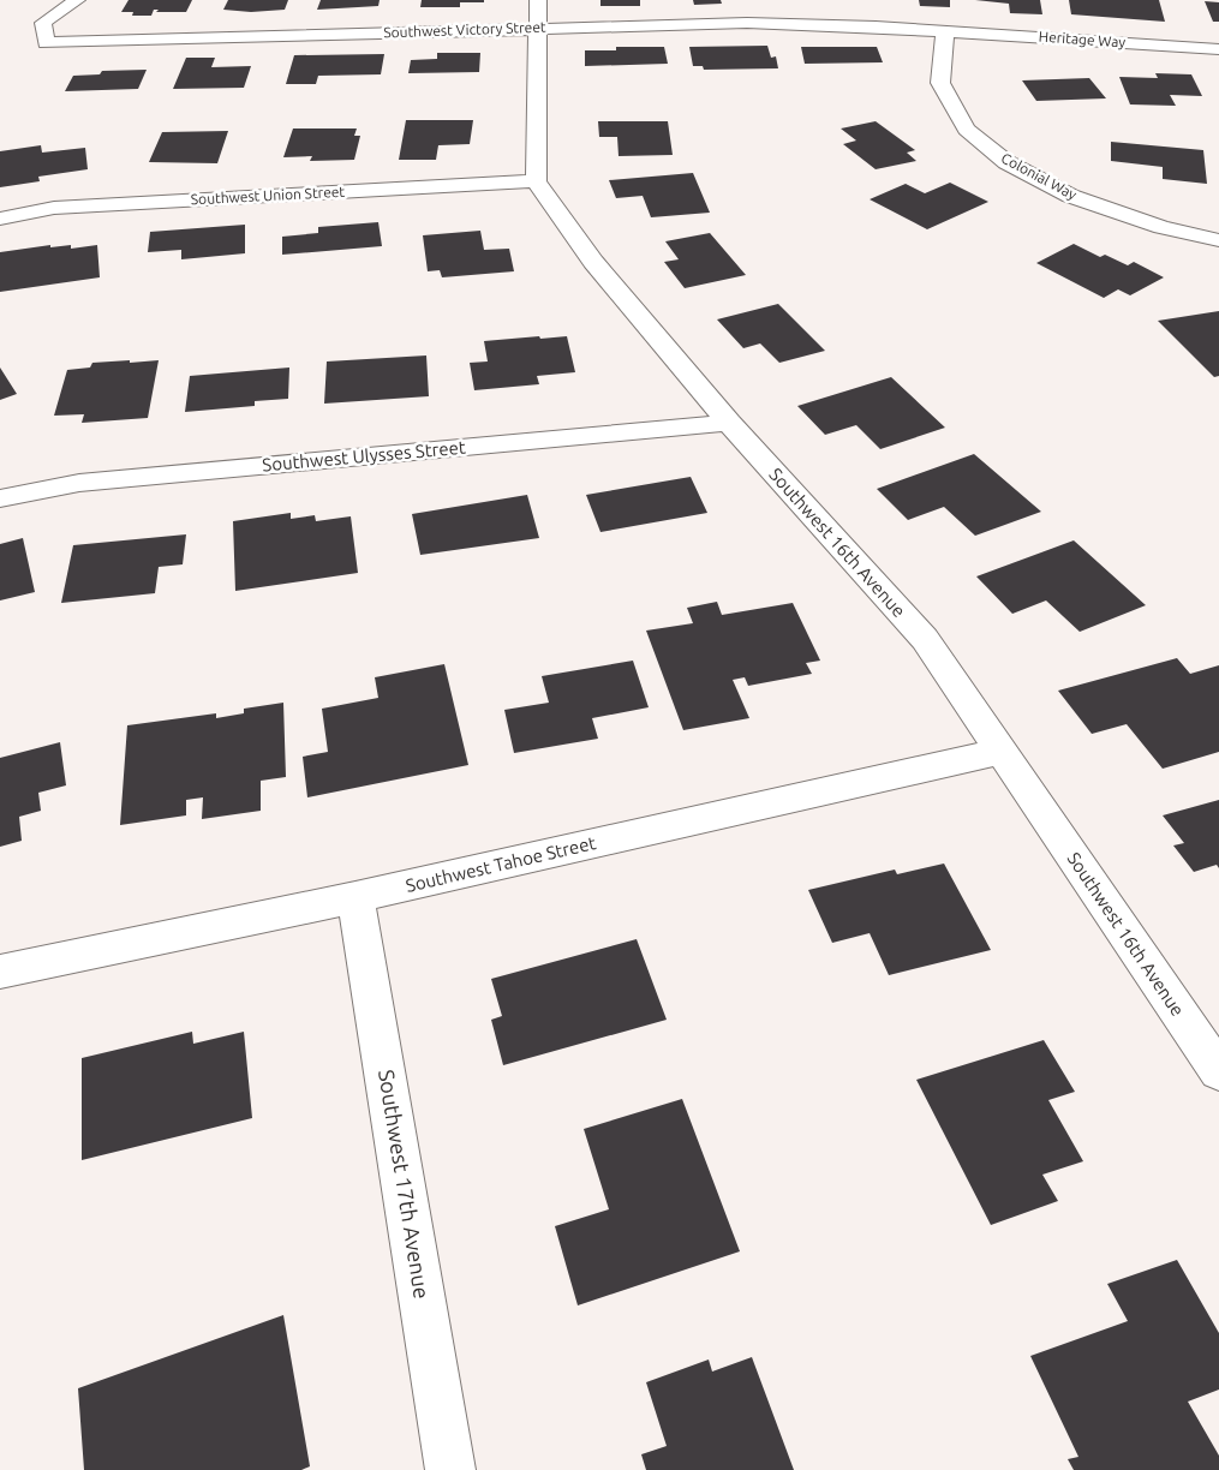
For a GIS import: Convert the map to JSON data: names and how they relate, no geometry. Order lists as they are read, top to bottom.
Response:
{
  "streets": {
    "street": [
      "Southwest Victory Street",
      "Heritage Way",
      "Colonial Way",
      "Southwest Union Street",
      "Southwest Ulysses Street",
      "Southwest 16th Avenue",
      "Southwest Tahoe Street",
      "Southwest 17th Avenue"
    ]
  },
  "crossings": [
    ["Southwest Victory Street", "Heritage Way"],
    ["Southwest Victory Street", "Colonial Way"],
    ["Heritage Way", "Colonial Way"],
    ["Southwest Union Street", "Southwest 16th Avenue"],
    ["Southwest Ulysses Street", "Southwest 16th Avenue"],
    ["Southwest 16th Avenue", "Southwest Tahoe Street"],
    ["Southwest Tahoe Street", "Southwest 17th Avenue"]
  ]
}
